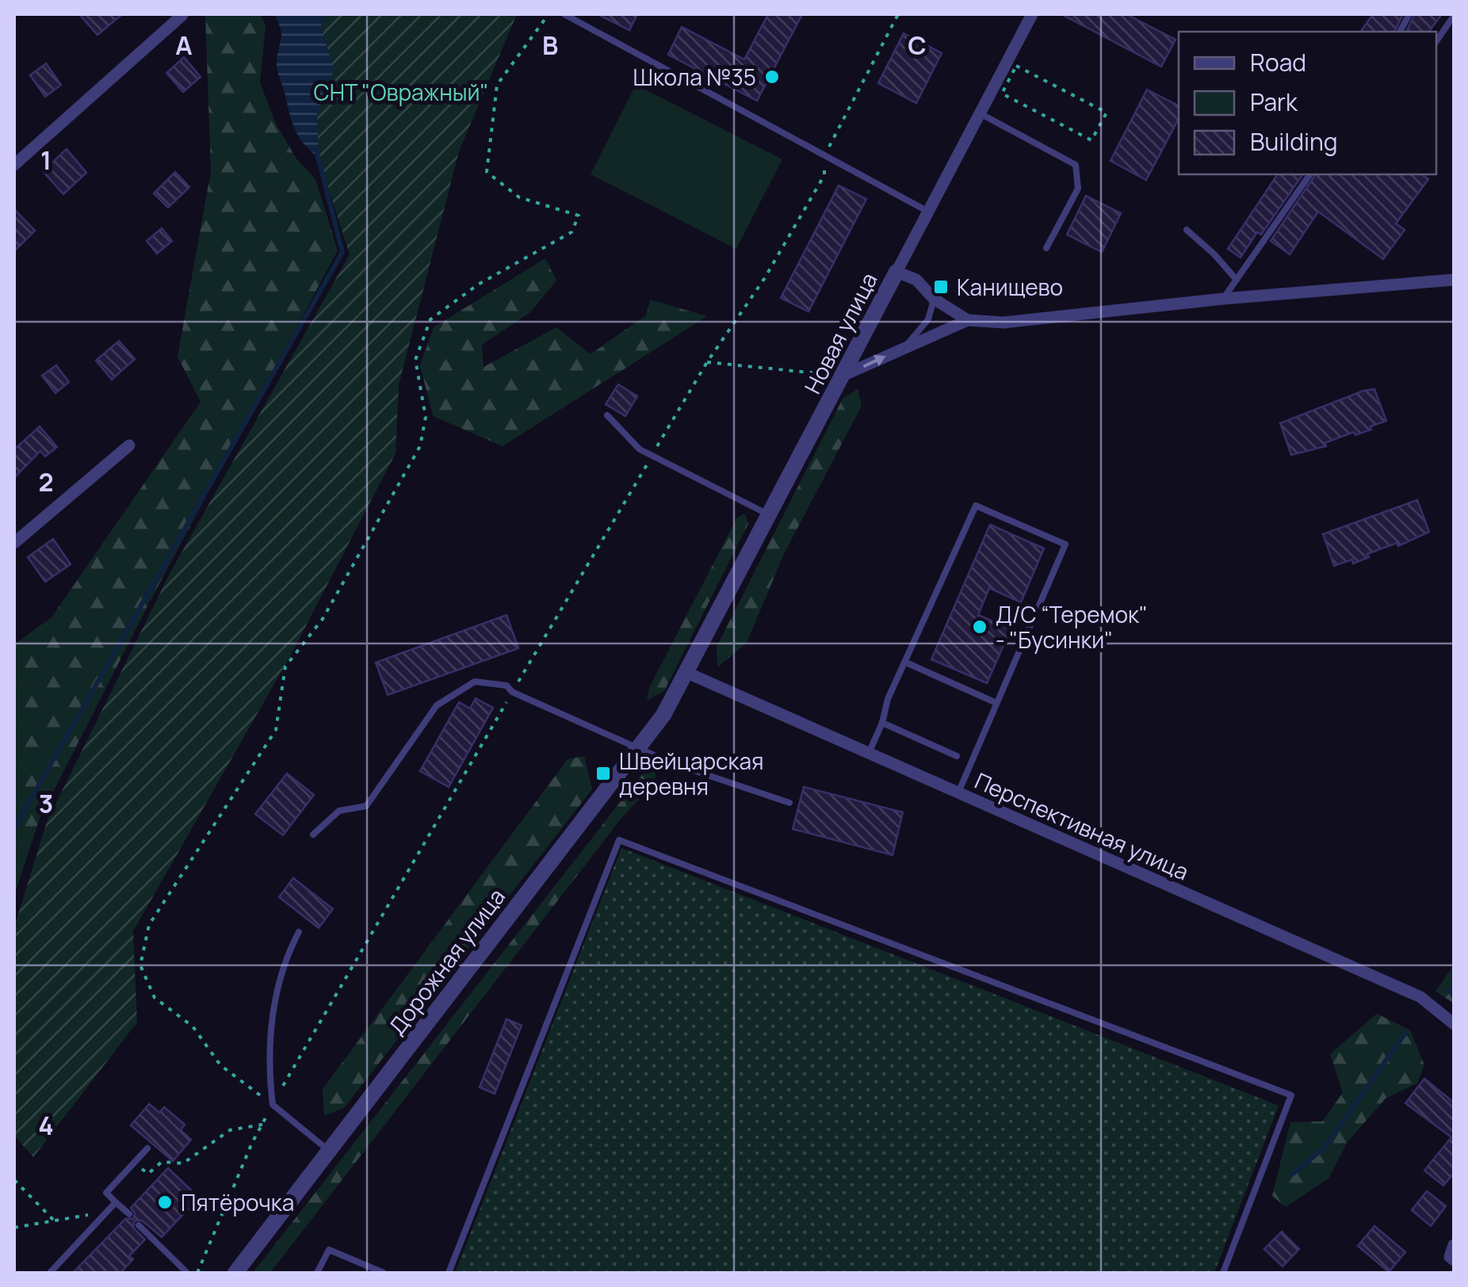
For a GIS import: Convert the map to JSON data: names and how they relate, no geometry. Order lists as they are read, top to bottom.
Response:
{
  "streets": {
    "street": ["Новая улица", "Перспективная улица", "Дорожная улица"]
  },
  "crossings": [
    ["Новая улица", "Перспективная улица"],
    ["Новая улица", "Дорожная улица"],
    ["Перспективная улица", "Дорожная улица"]
  ],
  "parks": ["СНТ \"Овражный\""],
  "places": {
    "other": ["Школа №35", "Д/С “Теремок\" - \"Бусинки\"", "Пятёрочка"],
    "transit": ["Канищево", "Швейцарская деревня"]
  },
  "legend": ["Road", "Park", "Building"],
  "grid": {
    "columns": ["A", "B", "C"],
    "rows": [
      "1",
      "2",
      "3",
      "4"
    ]
  }
}
